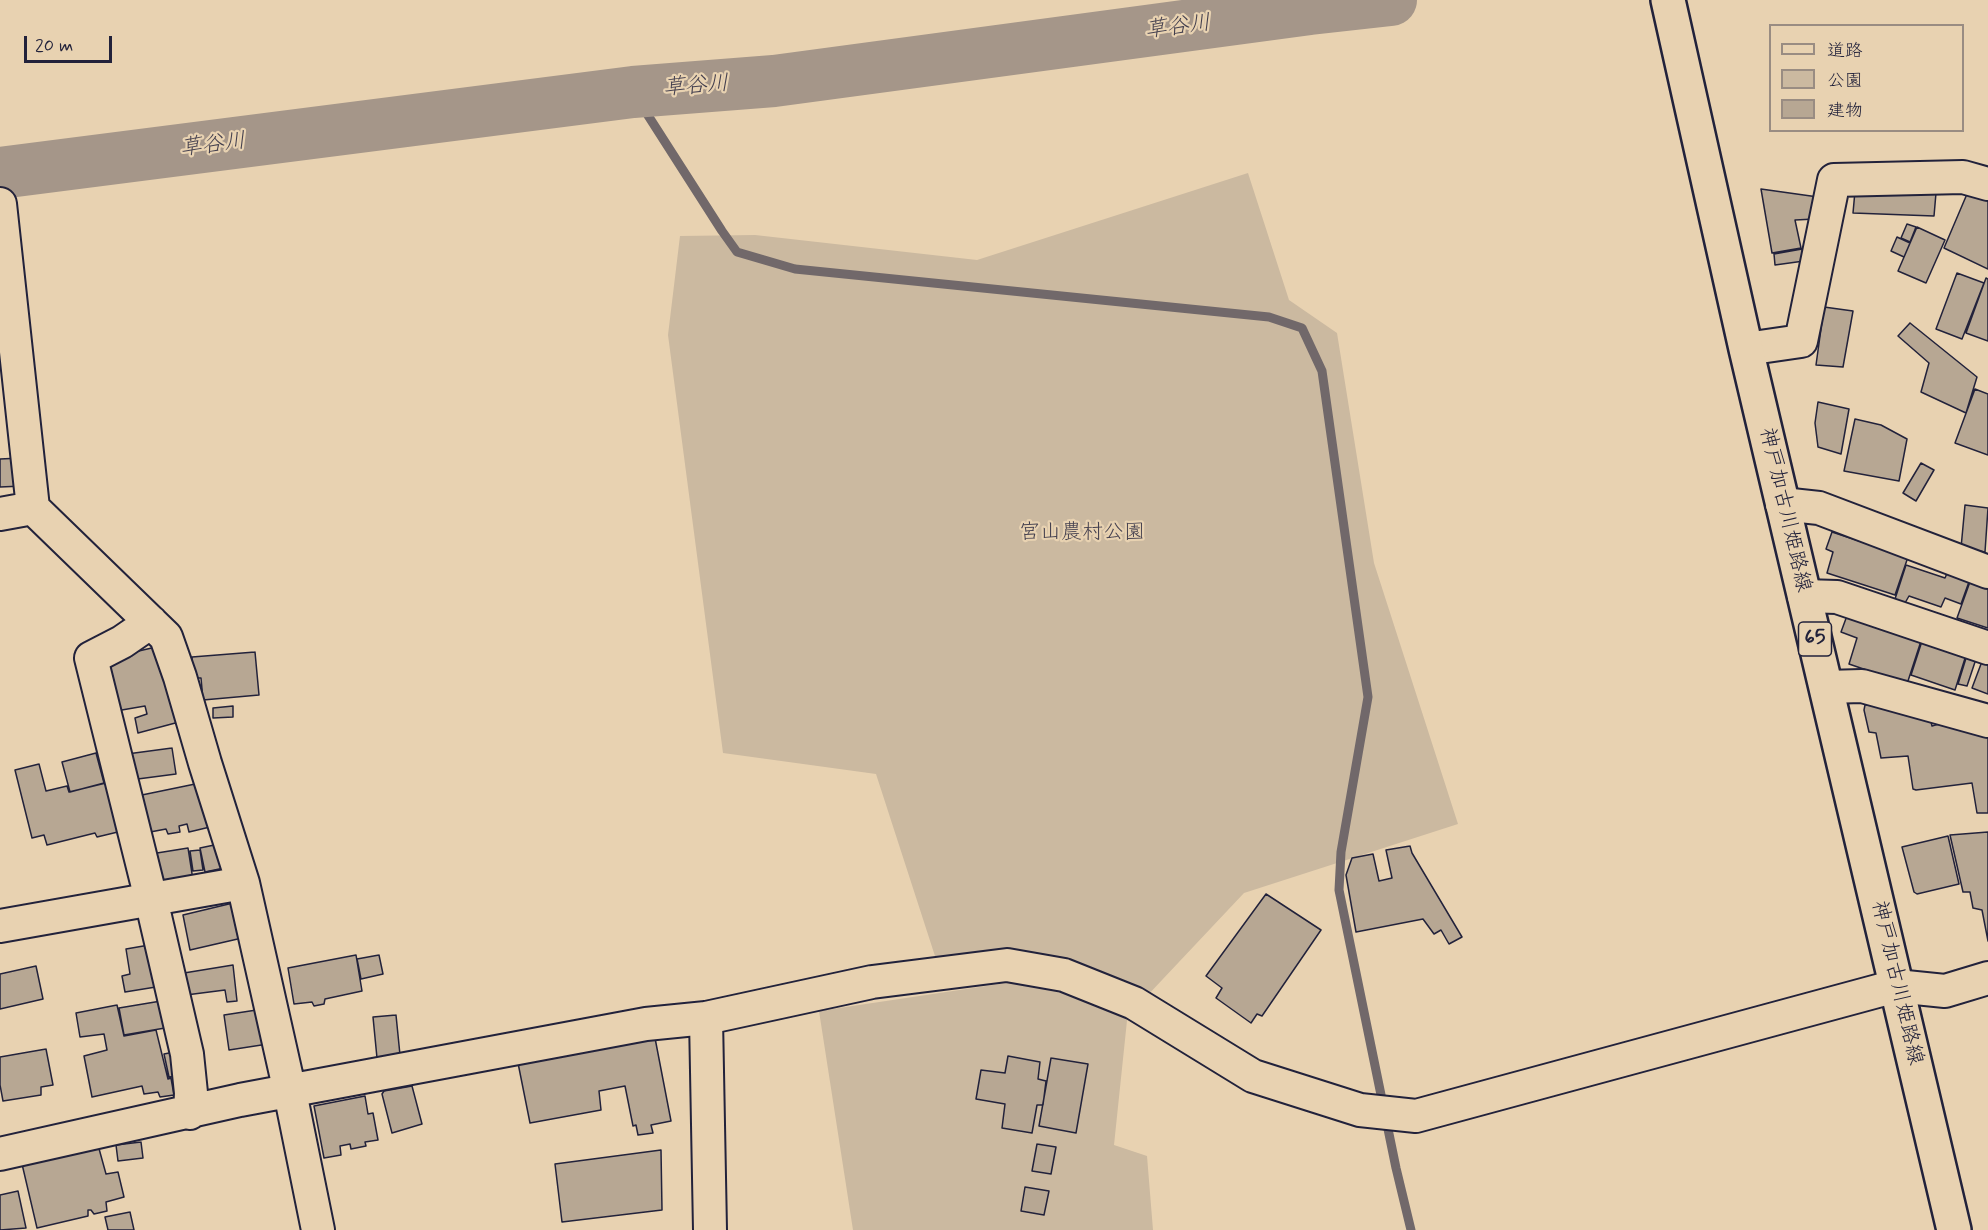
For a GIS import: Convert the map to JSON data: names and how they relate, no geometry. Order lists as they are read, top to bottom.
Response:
{
  "streets": {
    "main road": ["神戸加古川姫路線", "65"]
  },
  "water": ["草谷川"],
  "parks": ["宮山農村公園"],
  "legend": ["道路", "公園", "建物"],
  "scale_bar": "20 m"
}
